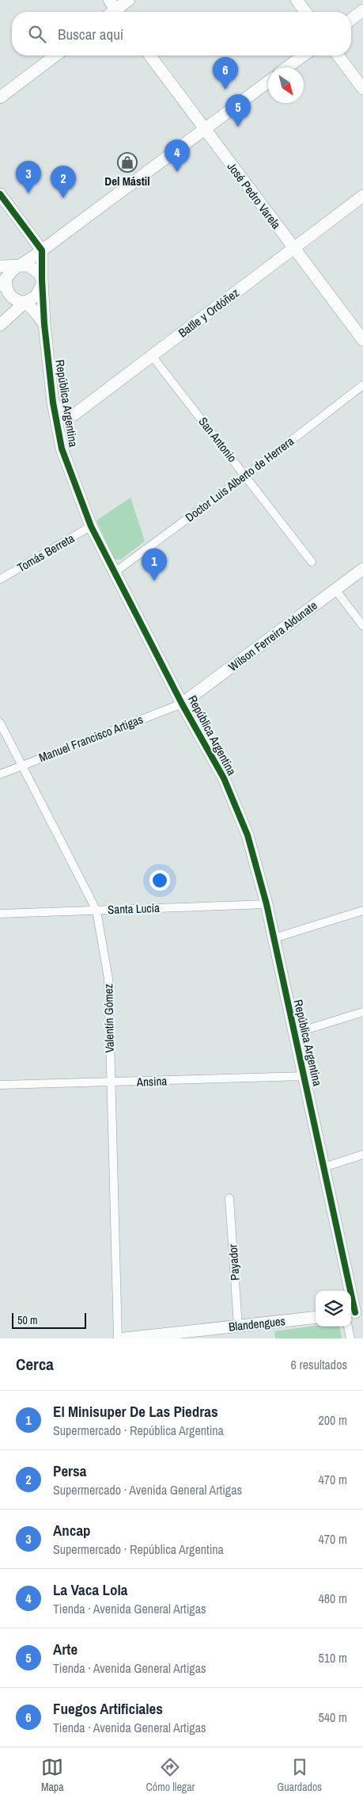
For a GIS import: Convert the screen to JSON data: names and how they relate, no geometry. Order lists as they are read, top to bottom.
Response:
{
  "streets": {
    "street": [
      "José Pedro Varela",
      "Batlle y Ordóñez",
      "República Argentina",
      "San Antonio",
      "Doctor Luis Alberto de Herrera",
      "Tomás Berreta",
      "Wilson Ferreira Aldunate",
      "Manuel Francisco Artigas",
      "Santa Lucía",
      "Valentín Gómez",
      "Ansina",
      "Payador",
      "Blandengues"
    ]
  },
  "crossings": [
    ["José Pedro Varela", "Batlle y Ordóñez"],
    ["Batlle y Ordóñez", "República Argentina"],
    ["Batlle y Ordóñez", "San Antonio"],
    ["República Argentina", "Doctor Luis Alberto de Herrera"],
    ["República Argentina", "Tomás Berreta"],
    ["República Argentina", "Wilson Ferreira Aldunate"],
    ["República Argentina", "Manuel Francisco Artigas"],
    ["República Argentina", "Santa Lucía"],
    ["República Argentina", "Ansina"],
    ["San Antonio", "Doctor Luis Alberto de Herrera"],
    ["Wilson Ferreira Aldunate", "Manuel Francisco Artigas"],
    ["Manuel Francisco Artigas", "Valentín Gómez"],
    ["Santa Lucía", "Valentín Gómez"],
    ["Valentín Gómez", "Ansina"],
    ["Payador", "Blandengues"]
  ],
  "places": {
    "shop": ["Del Mástil"]
  },
  "scale_bar": "50 m",
  "north": "bottom right",
  "page": {
    "search": "Buscar aquí",
    "pins": [
      "6",
      "5",
      "4",
      "3",
      "2",
      "1"
    ],
    "scale": "50 m",
    "heading": ["Cerca", "6 resultados"],
    "list": [
      {
        "mark": "1",
        "name": "El Minisuper De Las Piedras",
        "note": "Supermercado · República Argentina",
        "value": "200 m"
      },
      {
        "mark": "2",
        "name": "Persa",
        "note": "Supermercado · Avenida General Artigas",
        "value": "470 m"
      },
      {
        "mark": "3",
        "name": "Ancap",
        "note": "Supermercado · República Argentina",
        "value": "470 m"
      },
      {
        "mark": "4",
        "name": "La Vaca Lola",
        "note": "Tienda · Avenida General Artigas",
        "value": "480 m"
      },
      {
        "mark": "5",
        "name": "Arte",
        "note": "Tienda · Avenida General Artigas",
        "value": "510 m"
      },
      {
        "mark": "6",
        "name": "Fuegos Artificiales",
        "note": "Tienda · Avenida General Artigas",
        "value": "540 m"
      }
    ],
    "nav": ["Mapa", "Cómo llegar", "Guardados"]
  }
}
